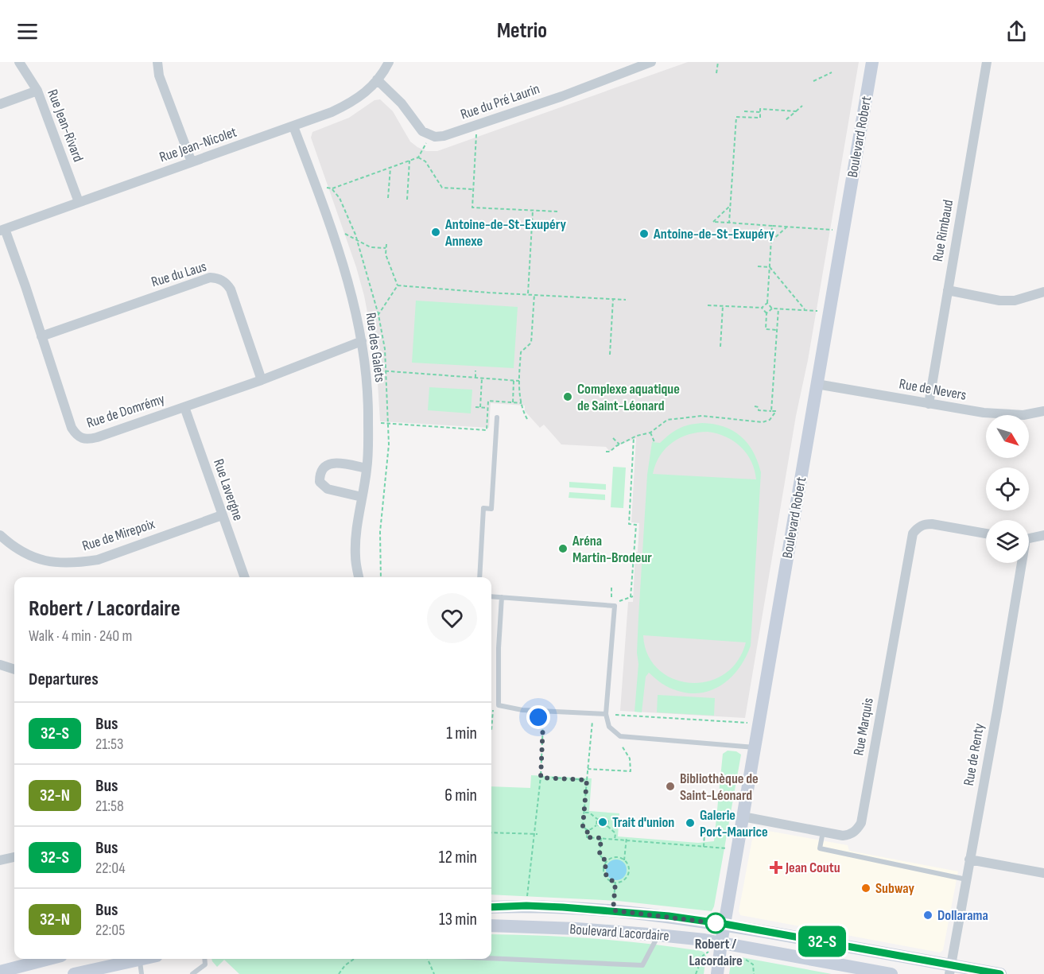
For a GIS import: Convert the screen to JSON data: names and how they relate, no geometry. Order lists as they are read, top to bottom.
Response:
{
  "streets": {
    "main road": ["Boulevard Robert", "Boulevard Lacordaire"],
    "street": [
      "Rue du Pré Laurin",
      "Rue Jean-Rivard",
      "Rue Jean-Nicolet",
      "Rue Rimbaud",
      "Rue du Laus",
      "Rue des Galets",
      "Rue de Nevers",
      "Rue de Domrémy",
      "Rue Lavergne",
      "Rue de Mirepoix",
      "Rue Marquis",
      "Rue de Renty"
    ]
  },
  "crossings": [
    ["Rue Jean-Rivard", "Rue Jean-Nicolet"],
    ["Boulevard Robert", "Rue de Nevers"],
    ["Boulevard Robert", "Rue Marquis"],
    ["Boulevard Robert", "Boulevard Lacordaire"],
    ["Rue Jean-Nicolet", "Rue des Galets"],
    ["Rue Jean-Nicolet", "Rue de Domrémy"],
    ["Rue Rimbaud", "Rue de Nevers"],
    ["Rue du Laus", "Rue de Domrémy"],
    ["Rue des Galets", "Rue de Domrémy"],
    ["Rue de Domrémy", "Rue Lavergne"],
    ["Rue Lavergne", "Rue de Mirepoix"],
    ["Rue de Renty", "Boulevard Lacordaire"]
  ],
  "places": {
    "other": [
      "Antoine-de-St-Exupéry Annexe",
      "Antoine-de-St-Exupéry",
      "Complexe aquatique de Saint-Léonard",
      "Aréna Martin-Brodeur",
      "Bibliothèque de Saint-Léonard",
      "Trait d'union",
      "Galerie Port-Maurice",
      "Subway",
      "Dollarama",
      "Robert / Lacordaire"
    ],
    "health": ["Jean Coutu"]
  },
  "lines": ["bus line 32-S"],
  "north": "bottom right",
  "page": {
    "header": "Metrio",
    "on_map": "32-S",
    "heading": [
      ["Robert / Lacordaire", "Walk · 4 min · 240 m"],
      "Departures"
    ],
    "list": [
      {
        "mark": "32-S",
        "name": "Bus",
        "note": "21:53",
        "value": "1 min"
      },
      {
        "mark": "32-N",
        "name": "Bus",
        "note": "21:58",
        "value": "6 min"
      },
      {
        "mark": "32-S",
        "name": "Bus",
        "note": "22:04",
        "value": "12 min"
      },
      {
        "mark": "32-N",
        "name": "Bus",
        "note": "22:05",
        "value": "13 min"
      }
    ]
  }
}
